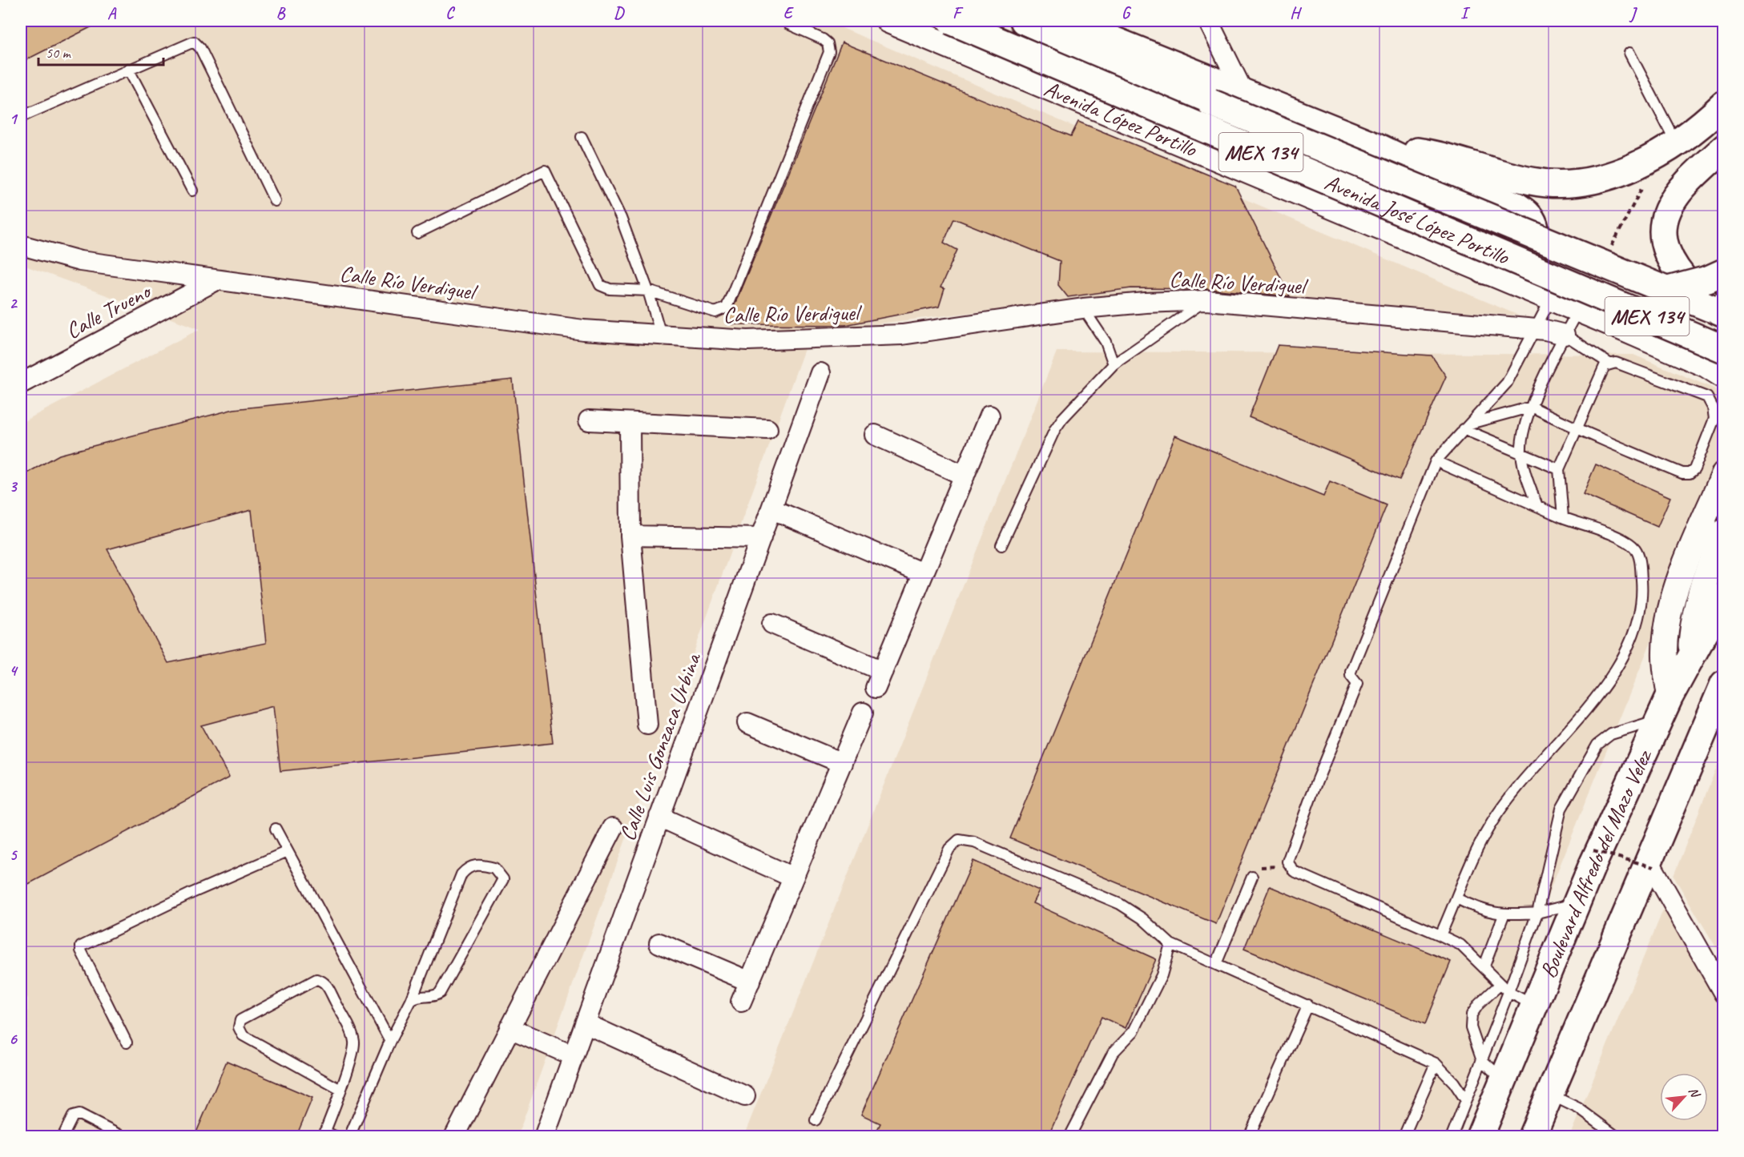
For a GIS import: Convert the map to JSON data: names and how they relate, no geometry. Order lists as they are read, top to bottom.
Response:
{
  "streets": {
    "main road": ["MEX 134", "Avenida José López Portillo", "Boulevard Alfredo del Mazo Velez"],
    "street": [
      "Avenida López Portillo",
      "Calle Río Verdiguel",
      "Calle Trueno",
      "Calle Luis Gonzaca Urbina"
    ]
  },
  "crossings": [
    ["Avenida López Portillo", "Avenida José López Portillo"],
    ["Calle Río Verdiguel", "Calle Trueno"]
  ],
  "scale_bar": "50 m",
  "north": "top right",
  "grid": {
    "columns": [
      "A",
      "B",
      "C",
      "D",
      "E",
      "F",
      "G",
      "H",
      "I",
      "J"
    ],
    "rows": [
      "1",
      "2",
      "3",
      "4",
      "5",
      "6"
    ]
  }
}
